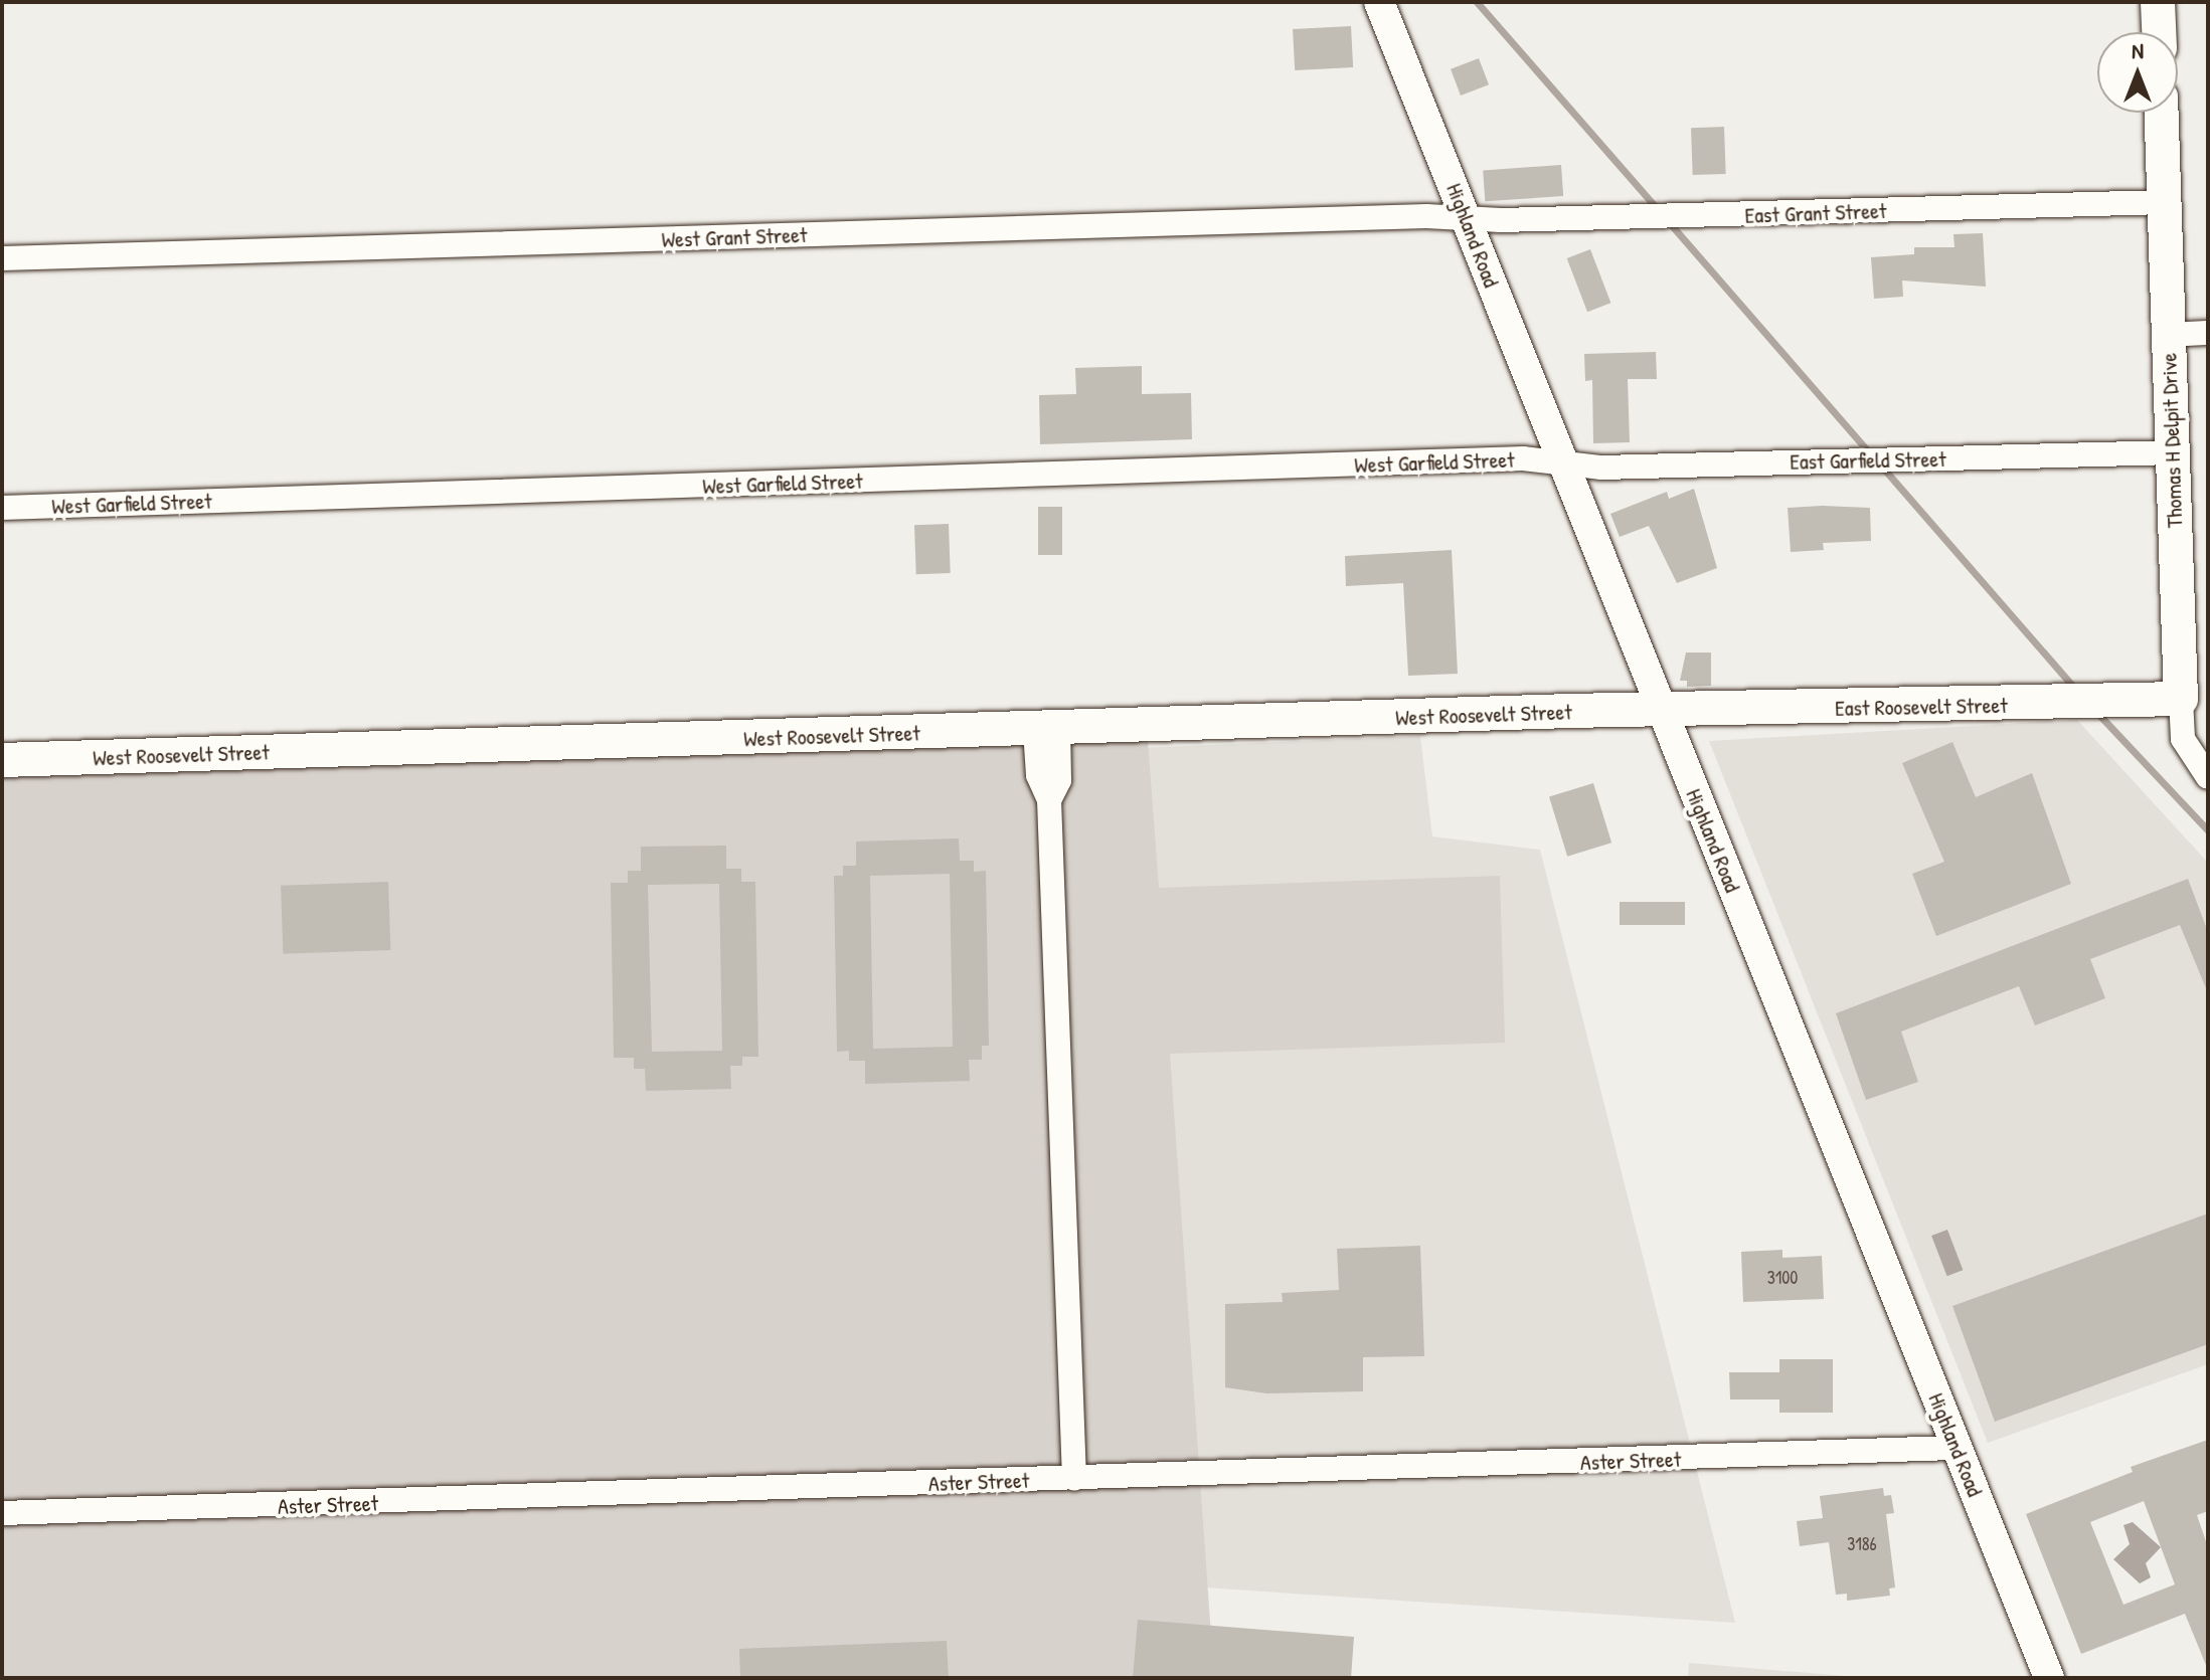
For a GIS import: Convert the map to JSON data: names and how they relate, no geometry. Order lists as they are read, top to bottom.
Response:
{
  "streets": {
    "main road": ["Thomas H Delpit Drive", "East Roosevelt Street", "West Roosevelt Street"],
    "street": [
      "East Grant Street",
      "Highland Road",
      "West Grant Street",
      "East Garfield Street",
      "West Garfield Street",
      "Aster Street"
    ]
  },
  "crossings": [
    ["East Grant Street", "Highland Road"],
    ["East Grant Street", "West Grant Street"],
    ["East Grant Street", "Thomas H Delpit Drive"],
    ["Highland Road", "West Grant Street"],
    ["Highland Road", "East Garfield Street"],
    ["Highland Road", "West Garfield Street"],
    ["Highland Road", "East Roosevelt Street"],
    ["Highland Road", "West Roosevelt Street"],
    ["Highland Road", "Aster Street"],
    ["Thomas H Delpit Drive", "East Garfield Street"],
    ["Thomas H Delpit Drive", "East Roosevelt Street"],
    ["East Garfield Street", "West Garfield Street"],
    ["East Roosevelt Street", "West Roosevelt Street"]
  ],
  "house_numbers": ["3100", "3186"],
  "north": "top"
}
